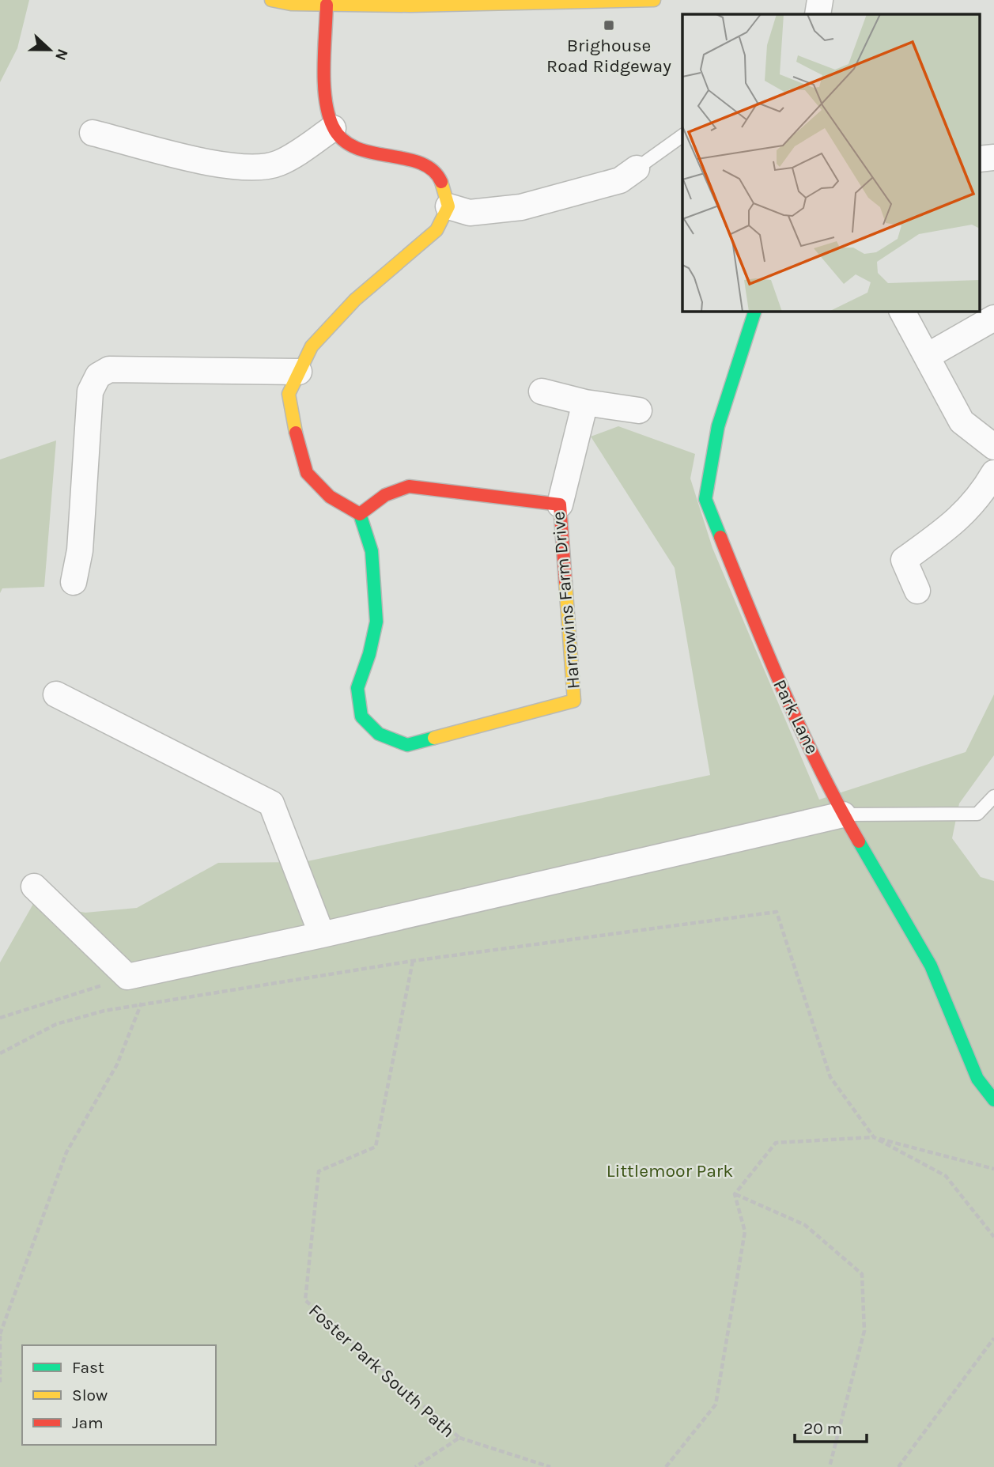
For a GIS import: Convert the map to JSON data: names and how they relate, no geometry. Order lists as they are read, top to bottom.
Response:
{
  "streets": {
    "street": ["Harrowins Farm Drive", "Park Lane"],
    "path": ["Foster Park South Path"]
  },
  "parks": ["Littlemoor Park"],
  "places": {
    "transit": ["Brighouse Road Ridgeway"]
  },
  "legend": ["Fast", "Slow", "Jam"],
  "scale_bar": "20 m",
  "north": "right"
}
